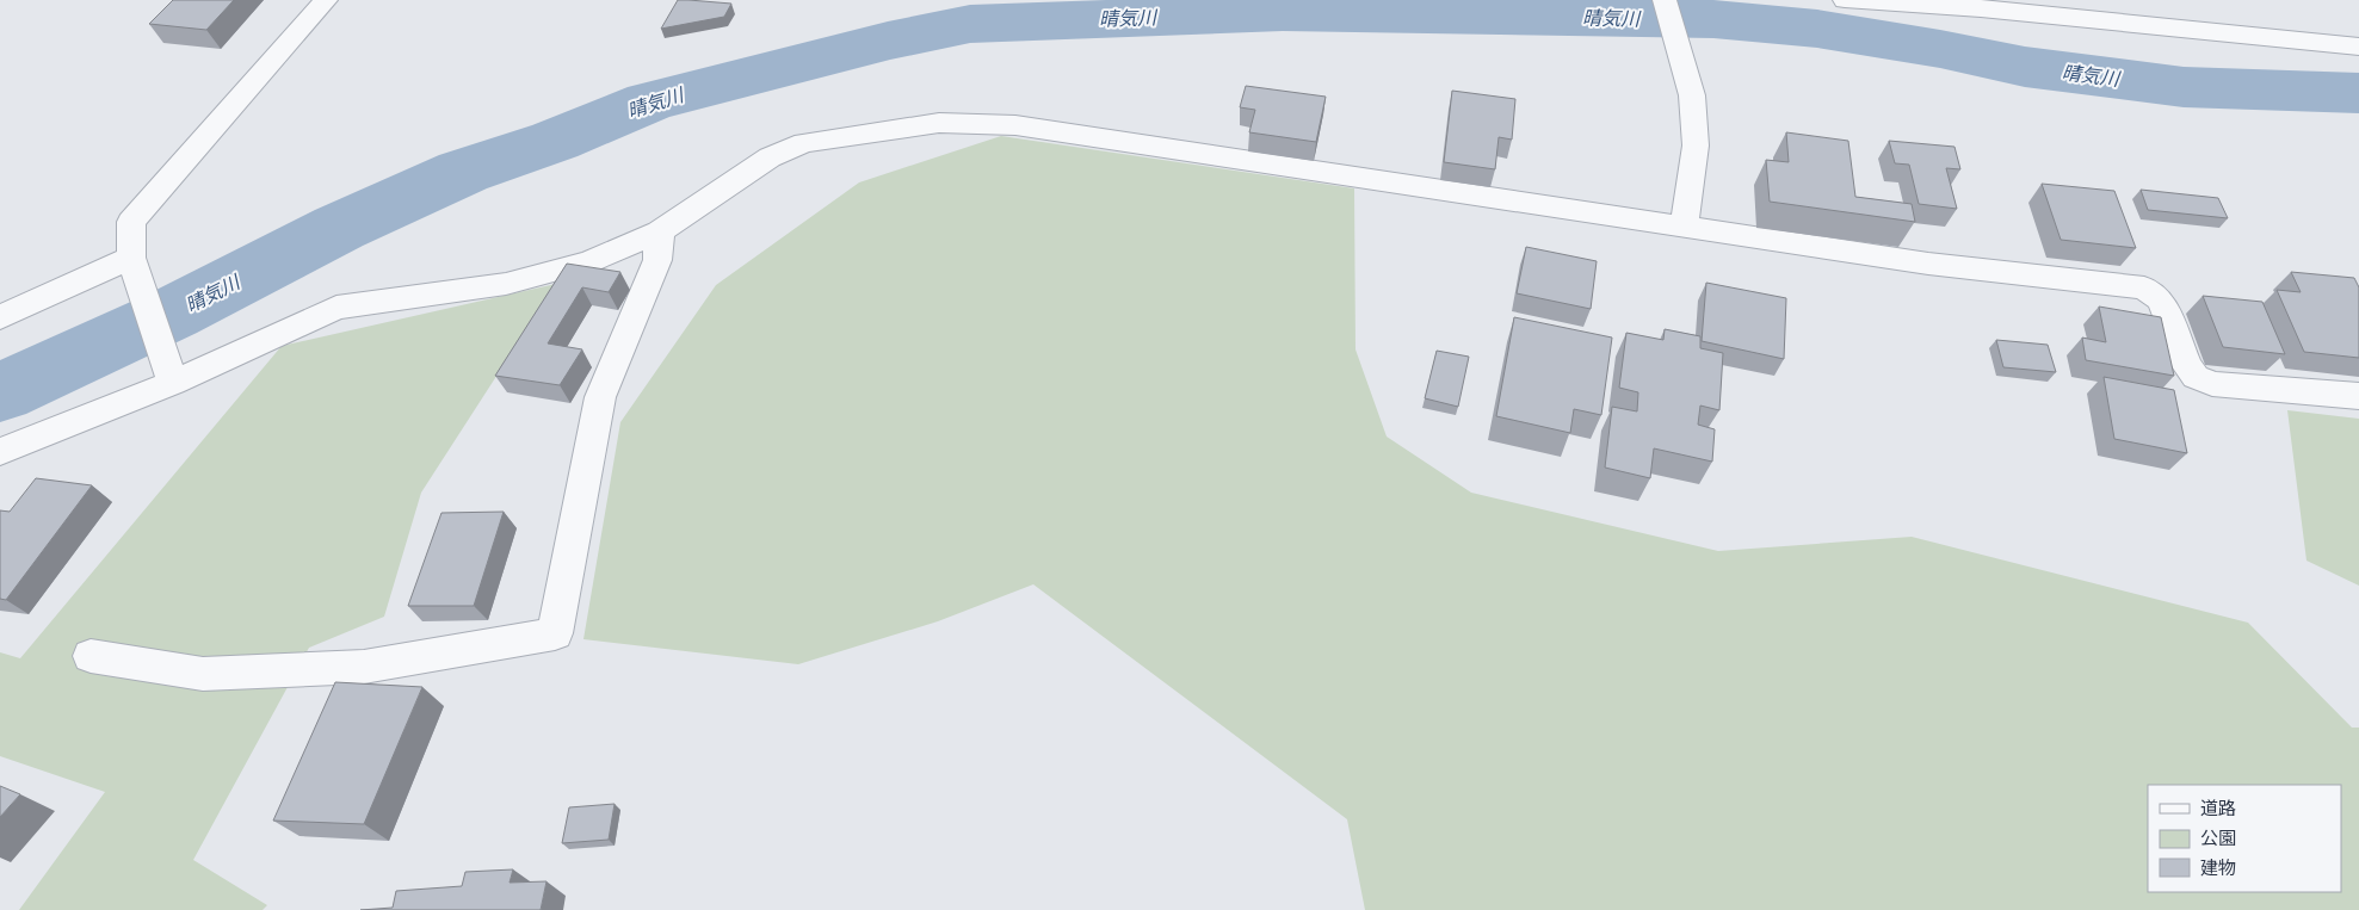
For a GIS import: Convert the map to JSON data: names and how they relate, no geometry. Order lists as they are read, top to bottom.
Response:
{
  "water": ["晴気川"],
  "legend": ["道路", "公園", "建物"]
}
